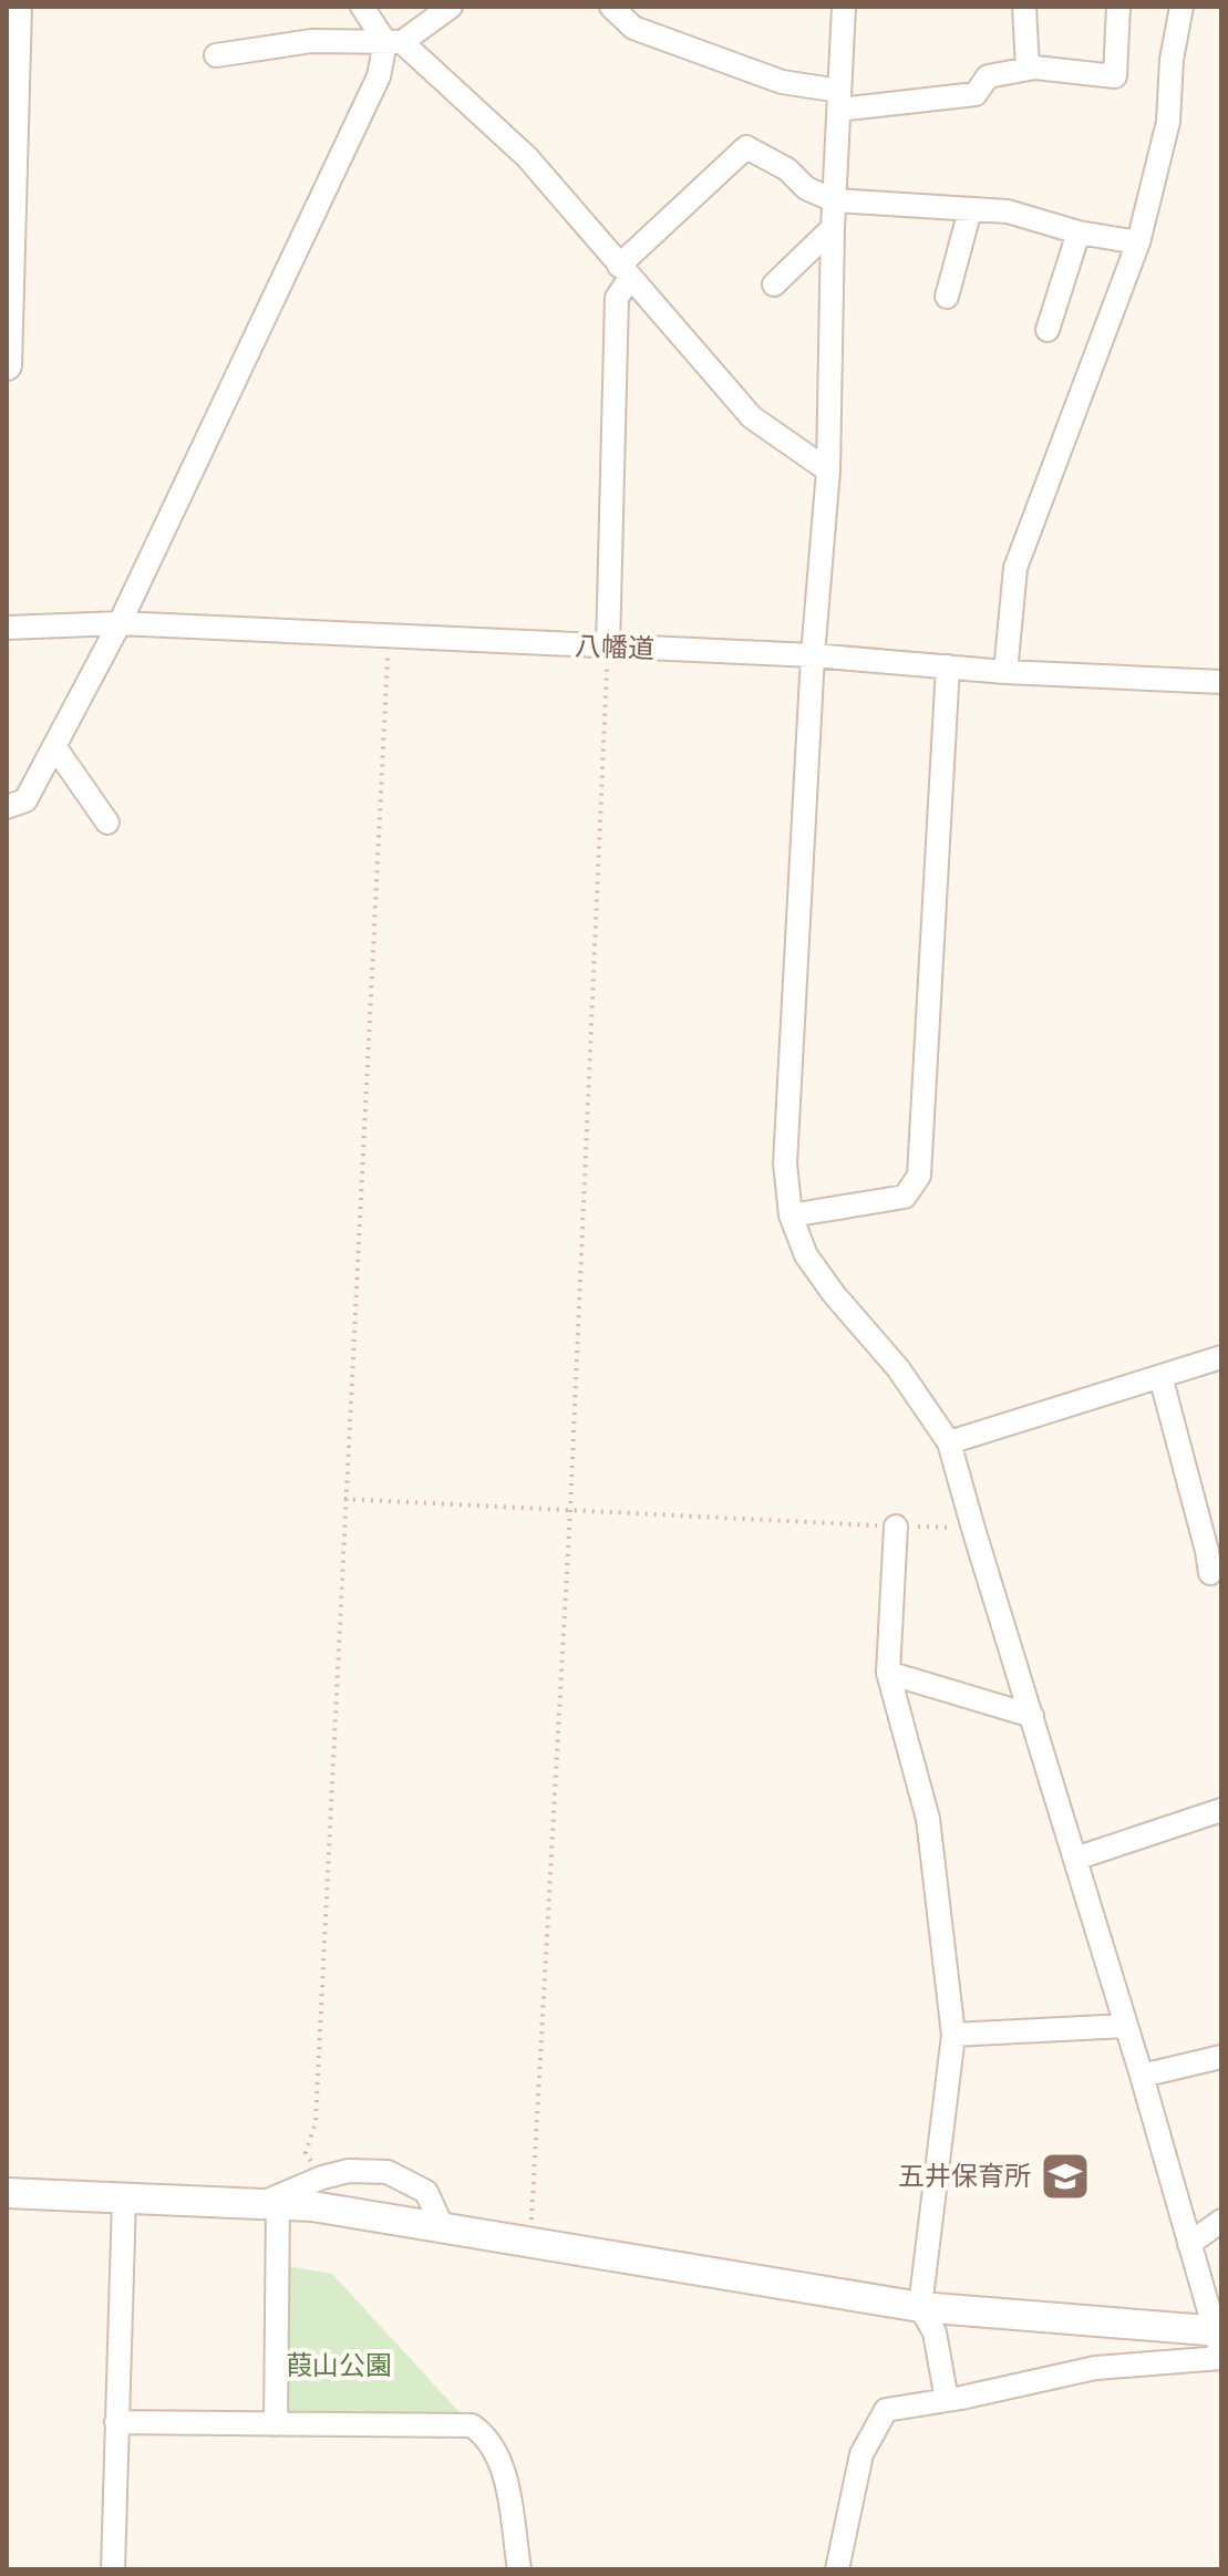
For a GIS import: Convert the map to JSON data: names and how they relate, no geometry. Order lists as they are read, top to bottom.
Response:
{
  "streets": {
    "street": ["八幡道"]
  },
  "parks": ["葭山公園"],
  "places": {
    "school or university": ["五井保育所"]
  }
}
